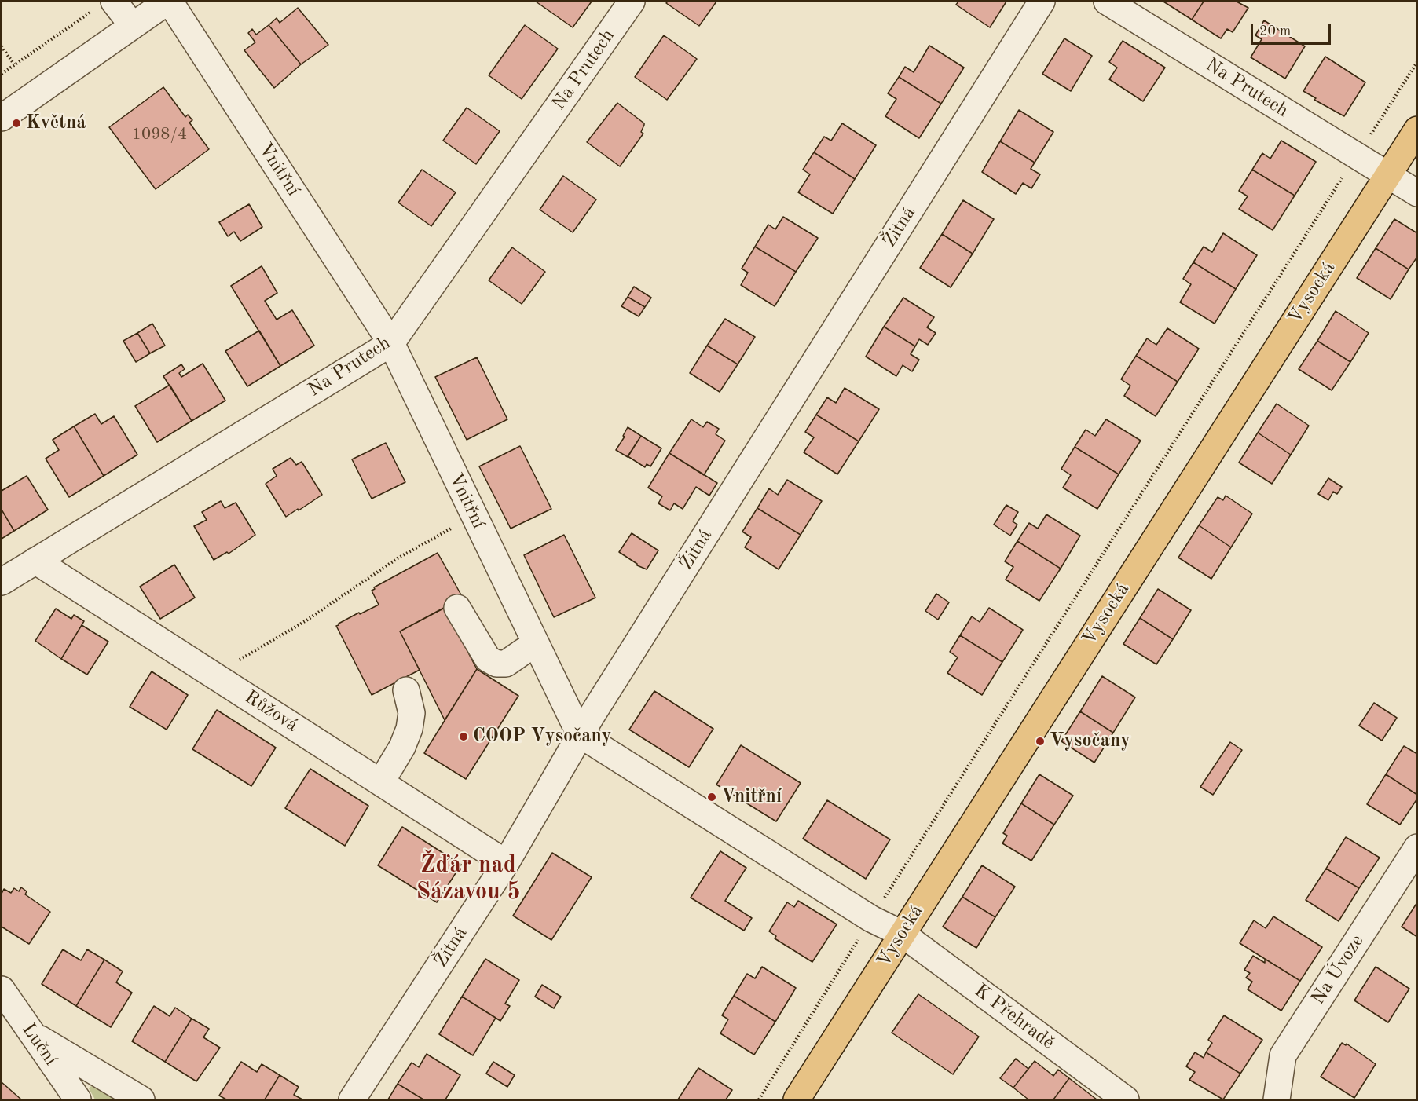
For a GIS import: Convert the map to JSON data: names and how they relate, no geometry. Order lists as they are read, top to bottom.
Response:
{
  "streets": {
    "main road": ["Vysocká"],
    "street": [
      "Na Prutech",
      "Vnitřní",
      "Žitná",
      "Růžová",
      "Na Úvoze",
      "K Přehradě",
      "Luční"
    ]
  },
  "crossings": [
    ["Na Prutech", "Vnitřní"],
    ["Na Prutech", "Vysocká"],
    ["Na Prutech", "Růžová"],
    ["Vnitřní", "Žitná"],
    ["Žitná", "Růžová"],
    ["Vysocká", "K Přehradě"]
  ],
  "districts": ["Žďár nad Sázavou 5"],
  "places": [
    "Květná",
    "COOP Vysočany",
    "Vysočany",
    "Vnitřní"
  ],
  "house_numbers": ["1098/4"],
  "scale_bar": "20 m"
}
